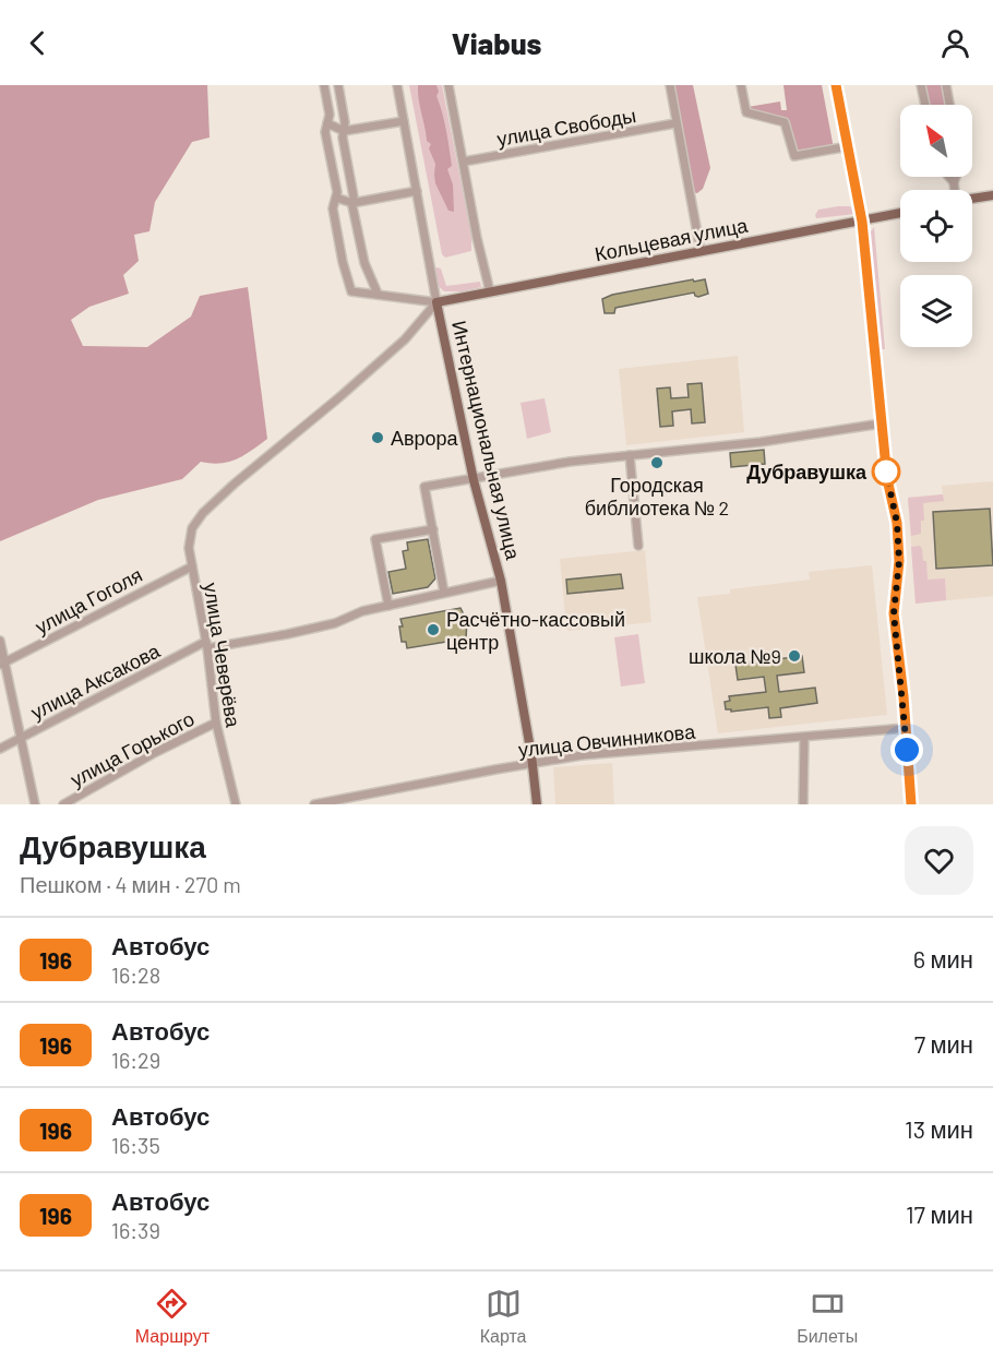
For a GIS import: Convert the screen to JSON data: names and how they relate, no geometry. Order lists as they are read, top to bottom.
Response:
{
  "streets": {
    "main road": ["Кольцевая улица", "Интернациональная улица"],
    "street": [
      "улица Свободы",
      "улица Гоголя",
      "улица Чеверёва",
      "улица Аксакова",
      "улица Овчинникова",
      "улица Горького"
    ]
  },
  "crossings": [
    ["Кольцевая улица", "Интернациональная улица"],
    ["Кольцевая улица", "улица Чеверёва"],
    ["Интернациональная улица", "улица Чеверёва"],
    ["Интернациональная улица", "улица Аксакова"],
    ["Интернациональная улица", "улица Овчинникова"],
    ["улица Гоголя", "улица Чеверёва"],
    ["улица Чеверёва", "улица Аксакова"],
    ["улица Чеверёва", "улица Горького"]
  ],
  "places": [
    "Аврора",
    "Городская библиотека № 2",
    "Дубравушка",
    "Расчётно-кассовый центр",
    "школа №9"
  ],
  "lines": ["bus line 196"],
  "north": "top left",
  "page": {
    "header": "Viabus",
    "heading": ["Дубравушка", "Пешком · 4 мин · 270 m"],
    "list": [
      {
        "mark": "196",
        "name": "Автобус",
        "note": "16:28",
        "value": "6 мин"
      },
      {
        "mark": "196",
        "name": "Автобус",
        "note": "16:29",
        "value": "7 мин"
      },
      {
        "mark": "196",
        "name": "Автобус",
        "note": "16:35",
        "value": "13 мин"
      },
      {
        "mark": "196",
        "name": "Автобус",
        "note": "16:39",
        "value": "17 мин"
      }
    ],
    "tabs": ["Маршрут", "Карта", "Билеты"]
  }
}
